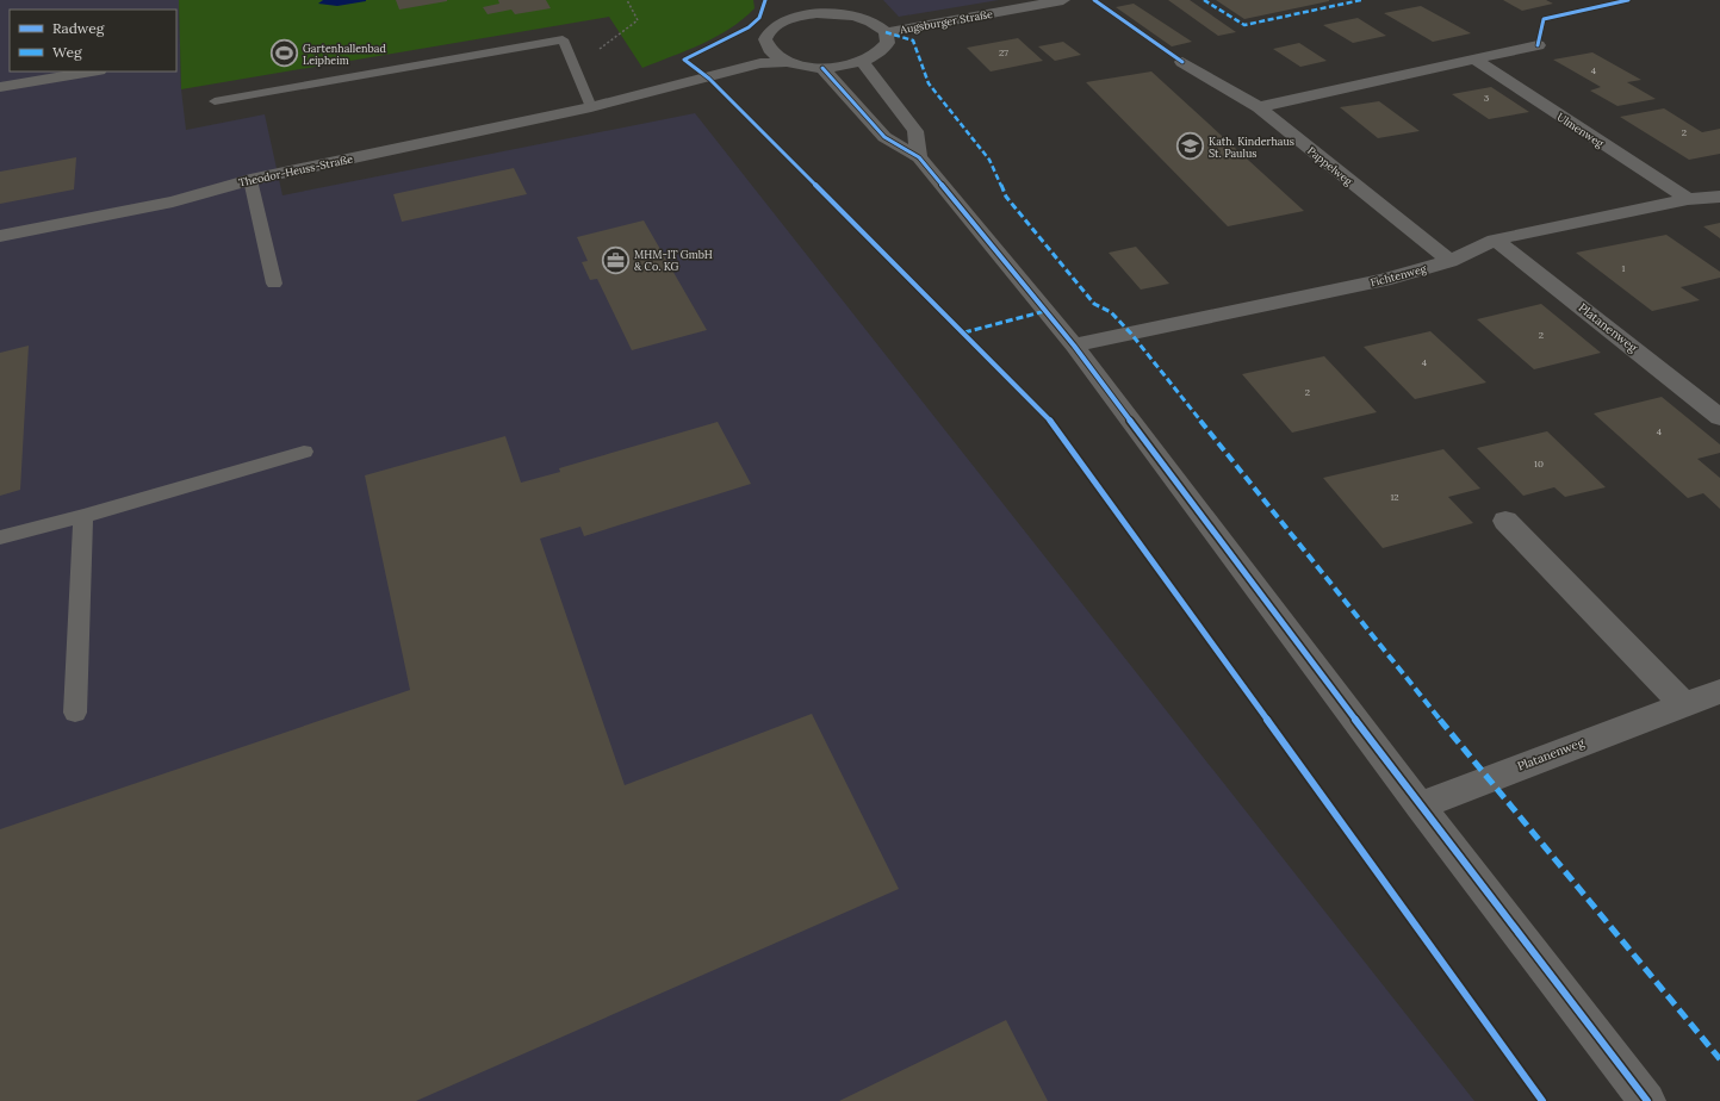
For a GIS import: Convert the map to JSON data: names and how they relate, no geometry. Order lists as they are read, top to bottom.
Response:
{
  "streets": {
    "street": [
      "Augsburger Straße",
      "Ulmenweg",
      "Pappelweg",
      "Theodor-Heuss-Straße",
      "Fichtenweg",
      "Platanenweg"
    ]
  },
  "crossings": [
    ["Augsburger Straße", "Theodor-Heuss-Straße"],
    ["Ulmenweg", "Fichtenweg"],
    ["Pappelweg", "Fichtenweg"],
    ["Fichtenweg", "Platanenweg"]
  ],
  "places": {
    "sports": ["Gartenhallenbad Leipheim"],
    "school or university": ["Kath. Kinderhaus St. Paulus"],
    "office": ["MHM-IT GmbH & Co. KG"]
  },
  "house_numbers": [
    "27",
    "4",
    "3",
    "2",
    "1",
    "2",
    "4",
    "2",
    "4",
    "10",
    "12"
  ],
  "legend": ["Radweg", "Weg"]
}
